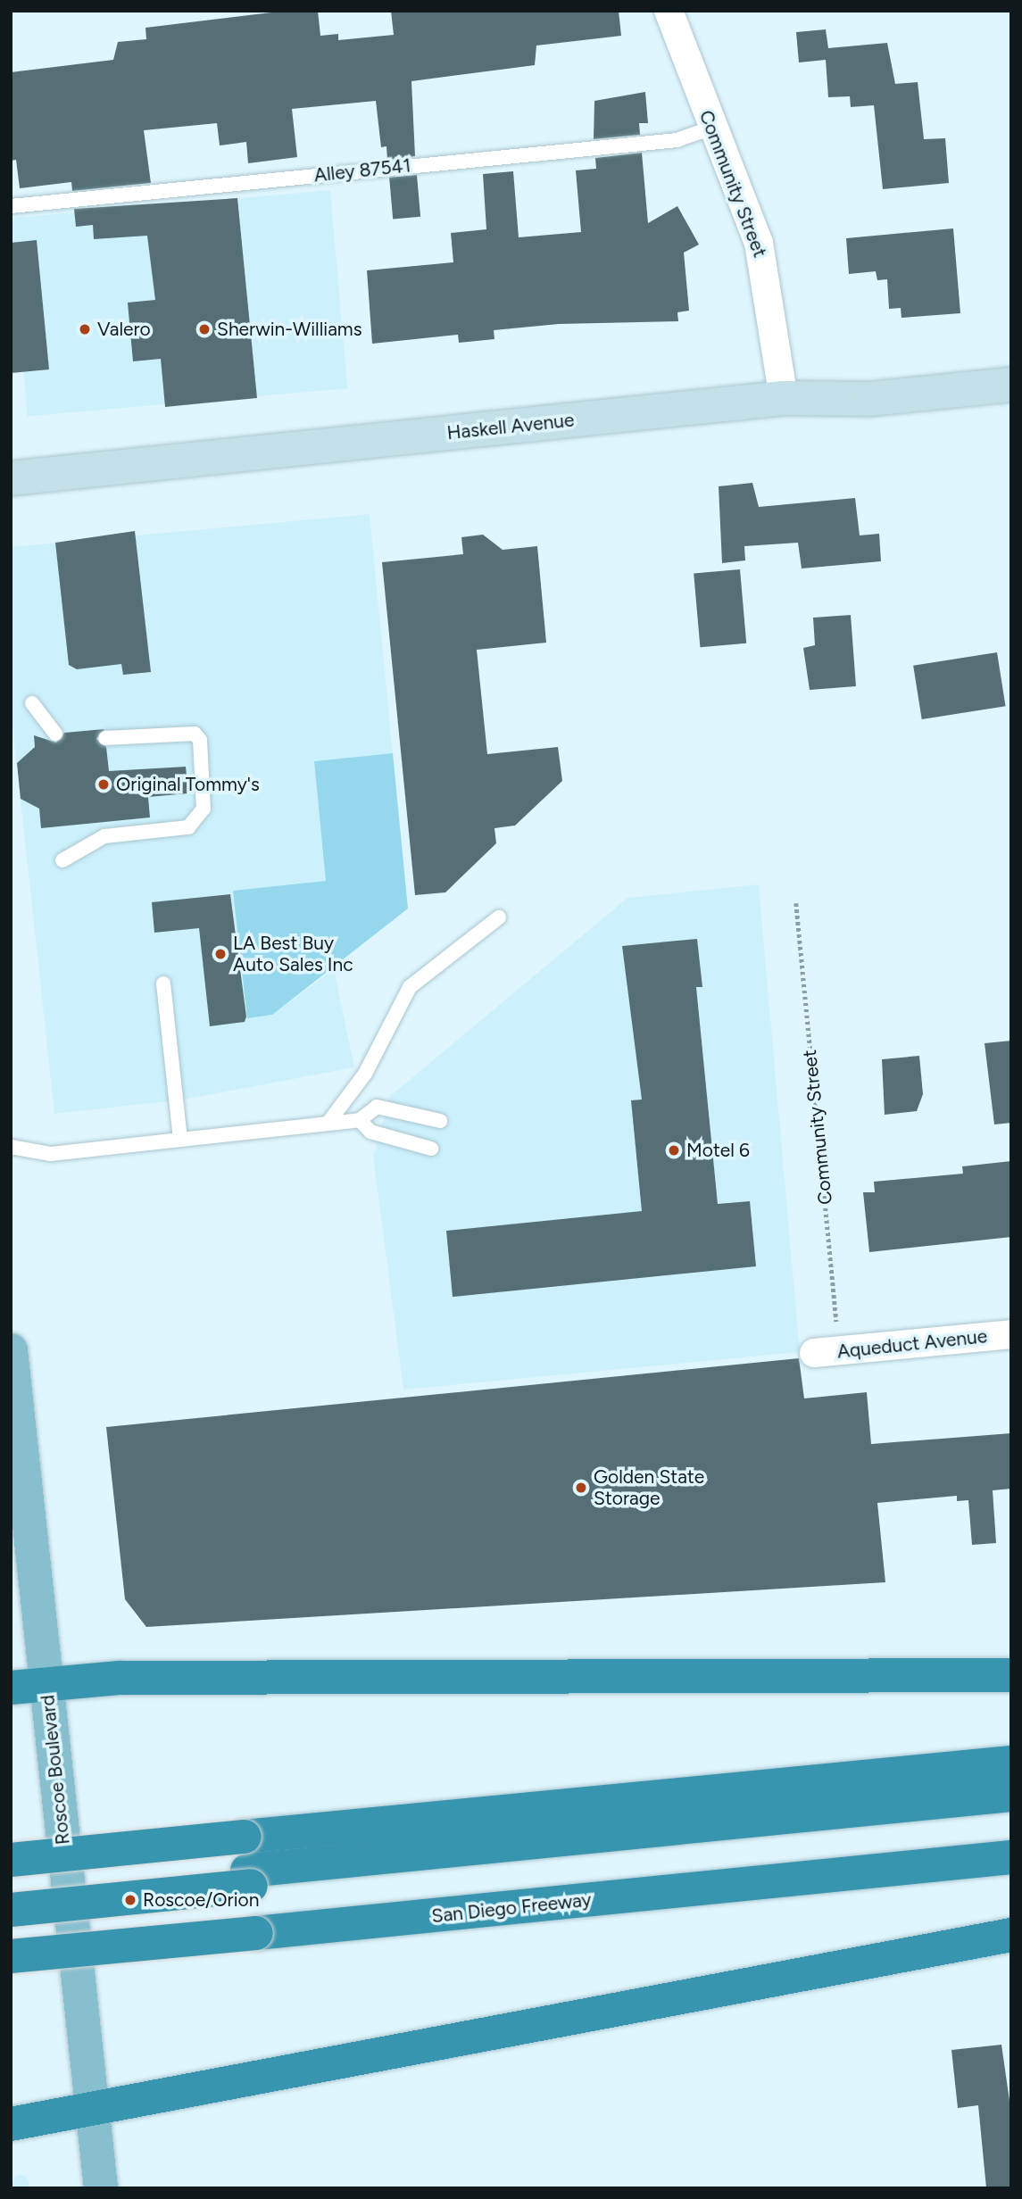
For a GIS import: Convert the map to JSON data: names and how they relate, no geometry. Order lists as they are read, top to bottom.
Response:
{
  "streets": {
    "highway": ["San Diego Freeway"],
    "main road": ["Haskell Avenue", "Roscoe Boulevard"],
    "street": ["Community Street", "Aqueduct Avenue"],
    "lane": ["Alley 87541"]
  },
  "crossings": [
    ["Alley 87541", "Community Street"],
    ["Community Street", "Haskell Avenue"],
    ["Community Street", "Aqueduct Avenue"]
  ],
  "places": [
    "Valero",
    "Sherwin-Williams",
    "Original Tommy's",
    "LA Best Buy Auto Sales Inc",
    "Motel 6",
    "Golden State Storage",
    "Roscoe/Orion"
  ]
}
